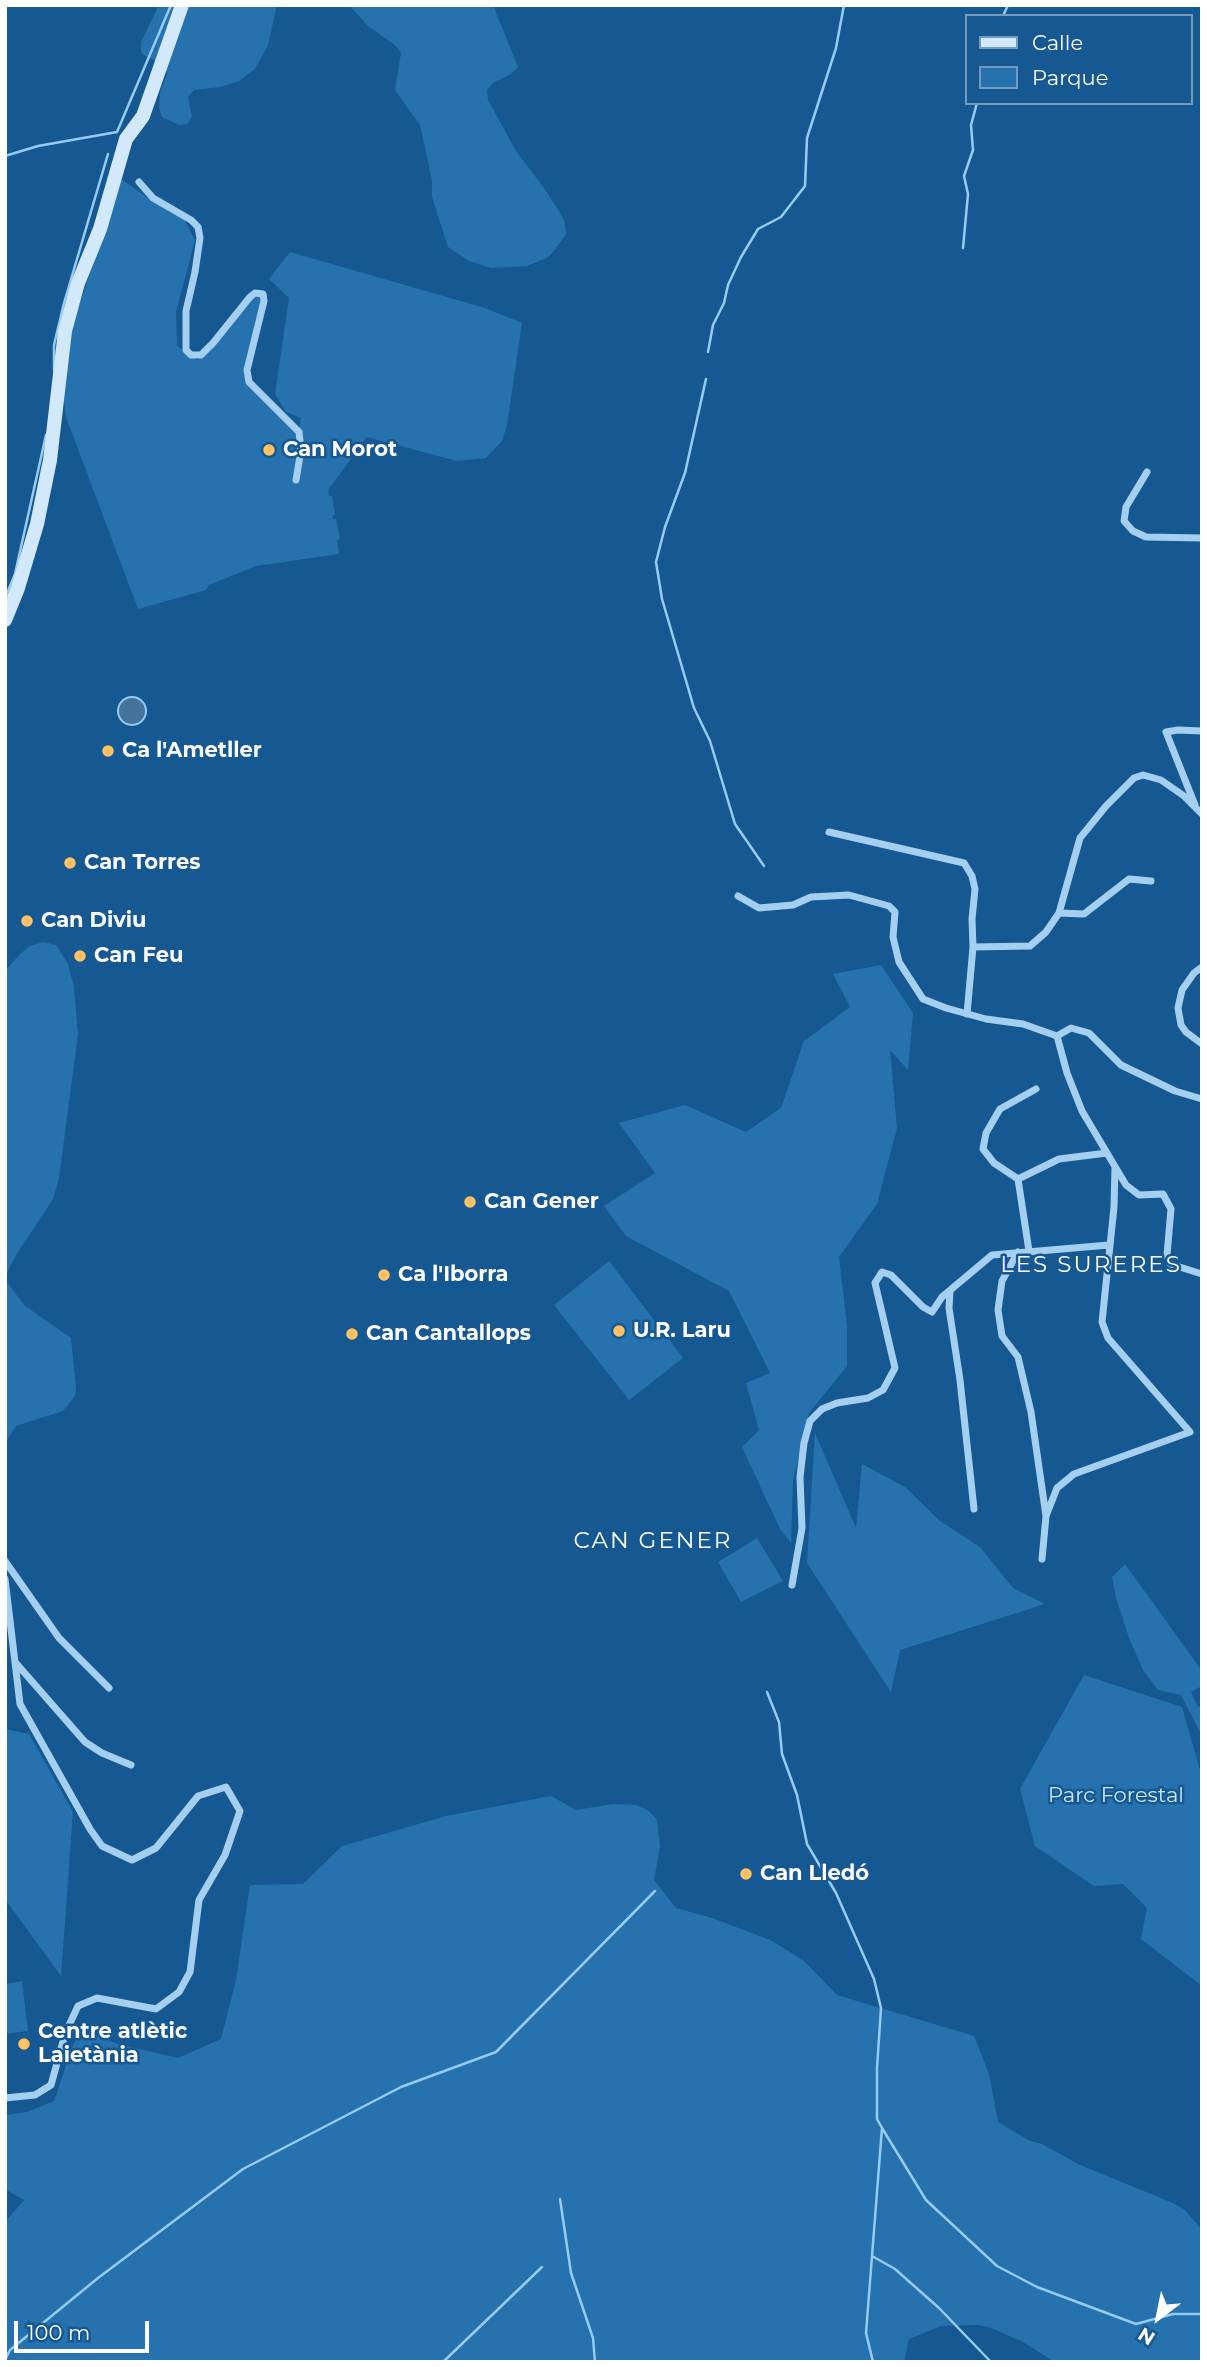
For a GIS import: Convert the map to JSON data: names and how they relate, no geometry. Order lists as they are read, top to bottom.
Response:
{
  "districts": ["LES SURERES", "CAN GENER"],
  "parks": ["Parc Forestal"],
  "places": [
    "Can Morot",
    "Ca l'Ametller",
    "Can Torres",
    "Can Diviu",
    "Can Feu",
    "Can Gener",
    "Ca l'Iborra",
    "U.R. Laru",
    "Can Cantallops",
    "Can Lledó",
    "Centre atlètic Laietània"
  ],
  "legend": ["Calle", "Parque"],
  "scale_bar": "100 m",
  "north": "bottom left"
}
